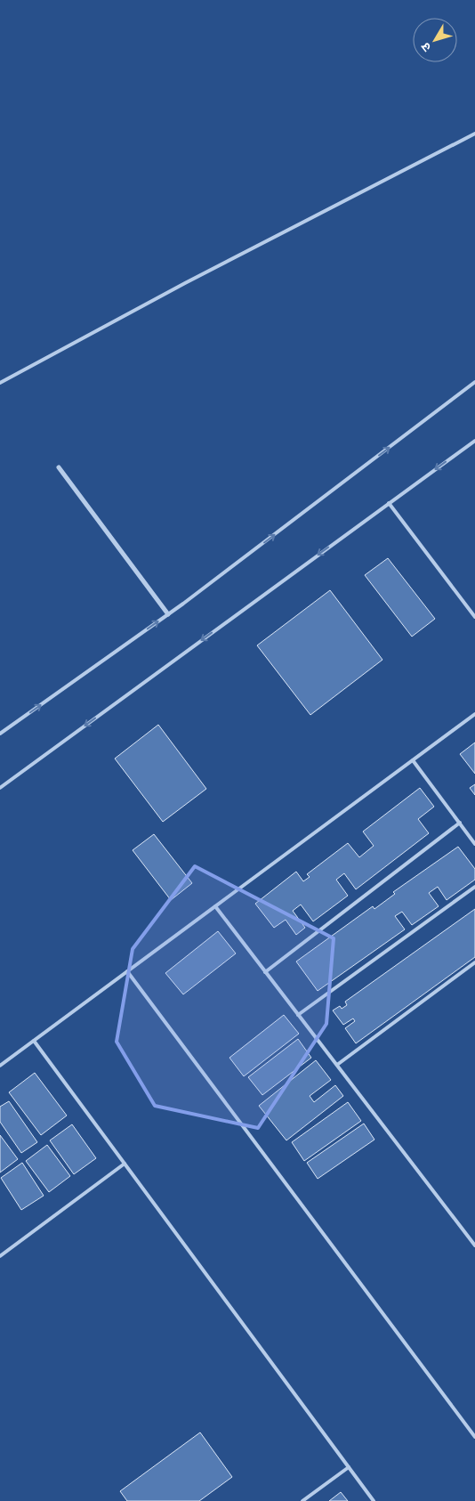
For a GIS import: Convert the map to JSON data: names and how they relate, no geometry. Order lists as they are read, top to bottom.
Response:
{
  "north": "bottom left"
}
